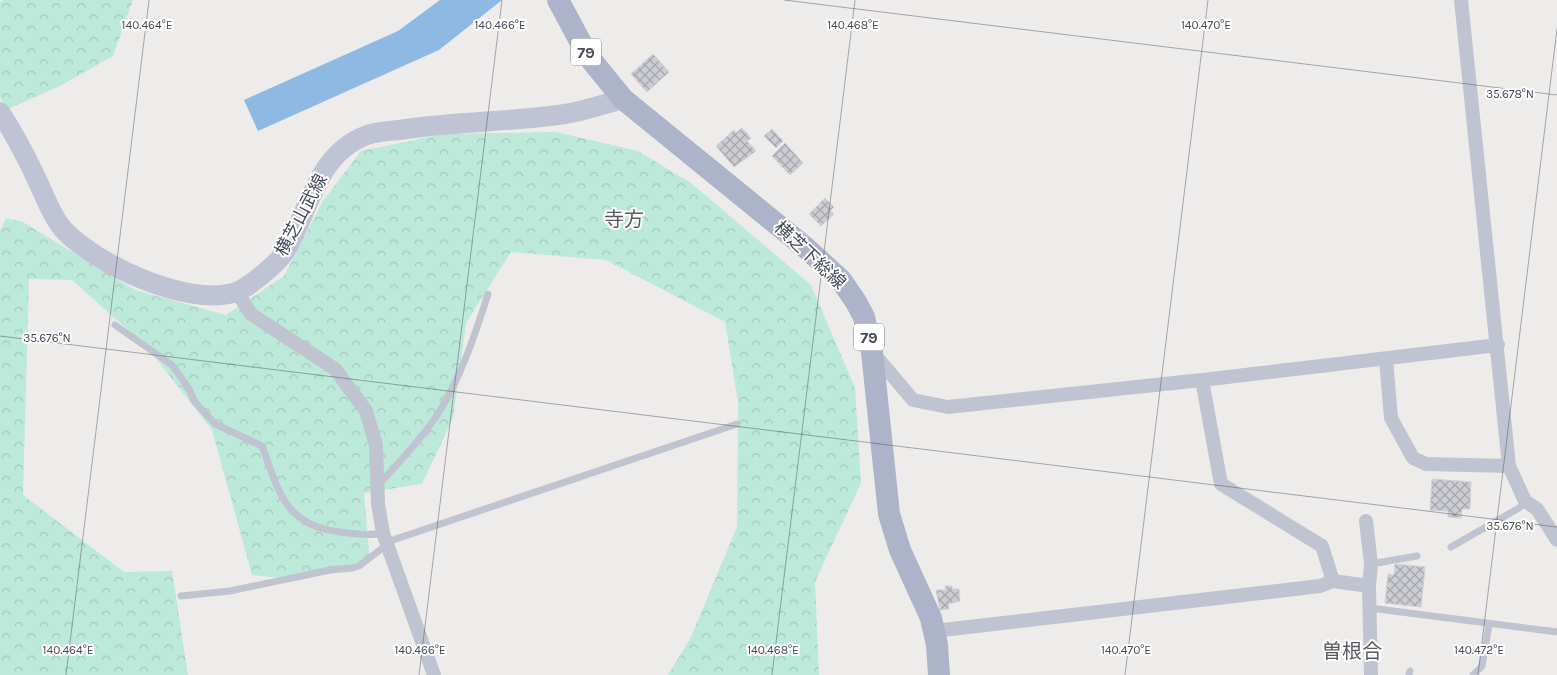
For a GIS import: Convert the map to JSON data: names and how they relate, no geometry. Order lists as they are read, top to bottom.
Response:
{
  "streets": {
    "main road": ["79", "横芝山武線", "横芝下総線"]
  },
  "crossings": [
    ["横芝山武線", "横芝下総線"]
  ],
  "districts": ["寺方", "曽根合"],
  "coordinates": [
    "140.464°E",
    "140.466°E",
    "140.468°E",
    "140.470°E",
    "35.678°N",
    "35.676°N",
    "140.472°E"
  ]
}
